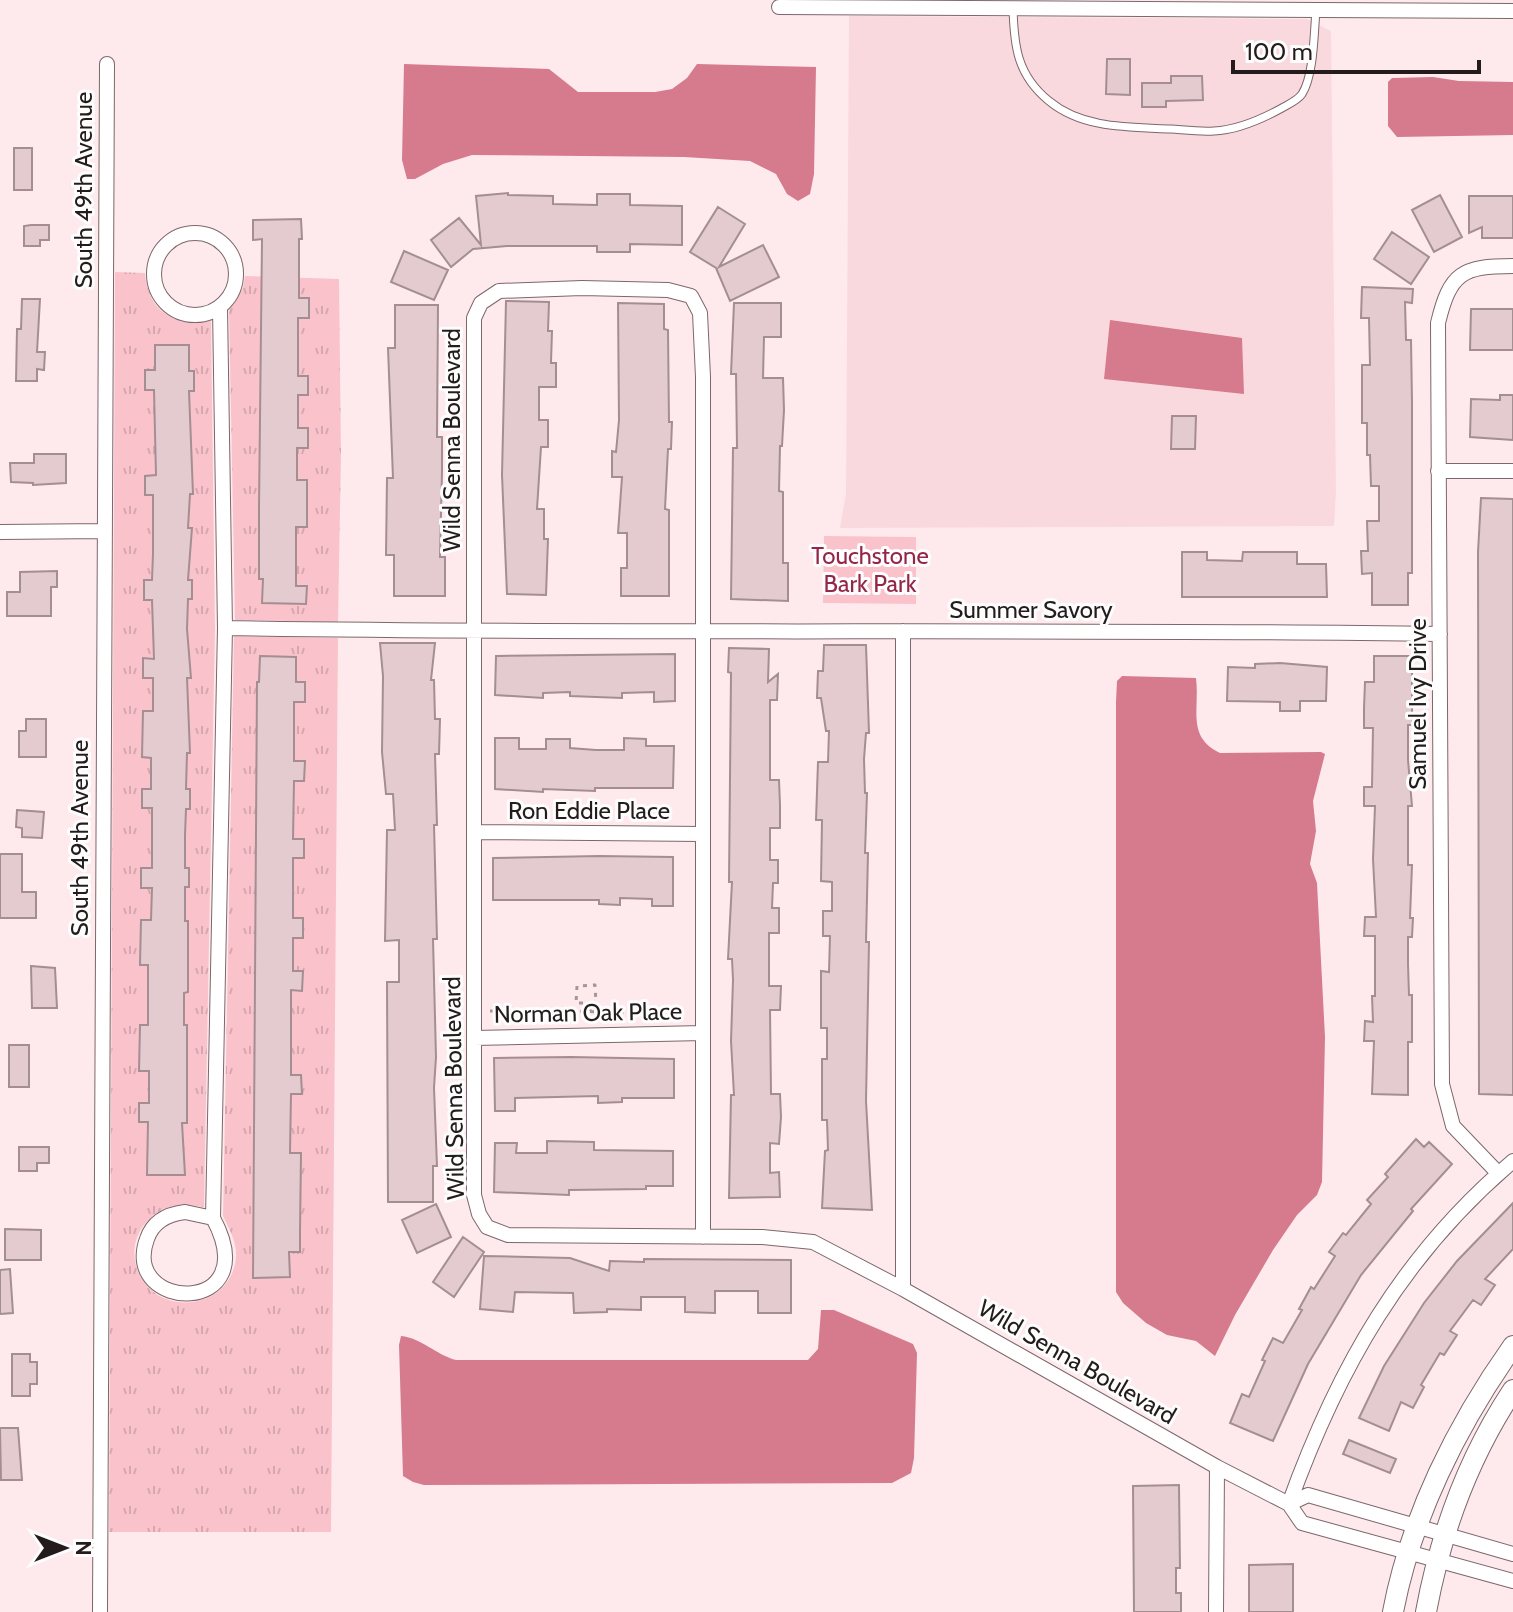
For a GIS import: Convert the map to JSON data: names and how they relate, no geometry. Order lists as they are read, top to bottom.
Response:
{
  "streets": {
    "street": [
      "South 49th Avenue",
      "Wild Senna Boulevard",
      "Summer Savory",
      "Samuel Ivy Drive",
      "Ron Eddie Place",
      "Norman Oak Place"
    ]
  },
  "crossings": [
    ["Wild Senna Boulevard", "Summer Savory"],
    ["Wild Senna Boulevard", "Ron Eddie Place"],
    ["Wild Senna Boulevard", "Norman Oak Place"],
    ["Summer Savory", "Samuel Ivy Drive"]
  ],
  "parks": ["Touchstone Bark Park"],
  "scale_bar": "100 m",
  "north": "right"
}
